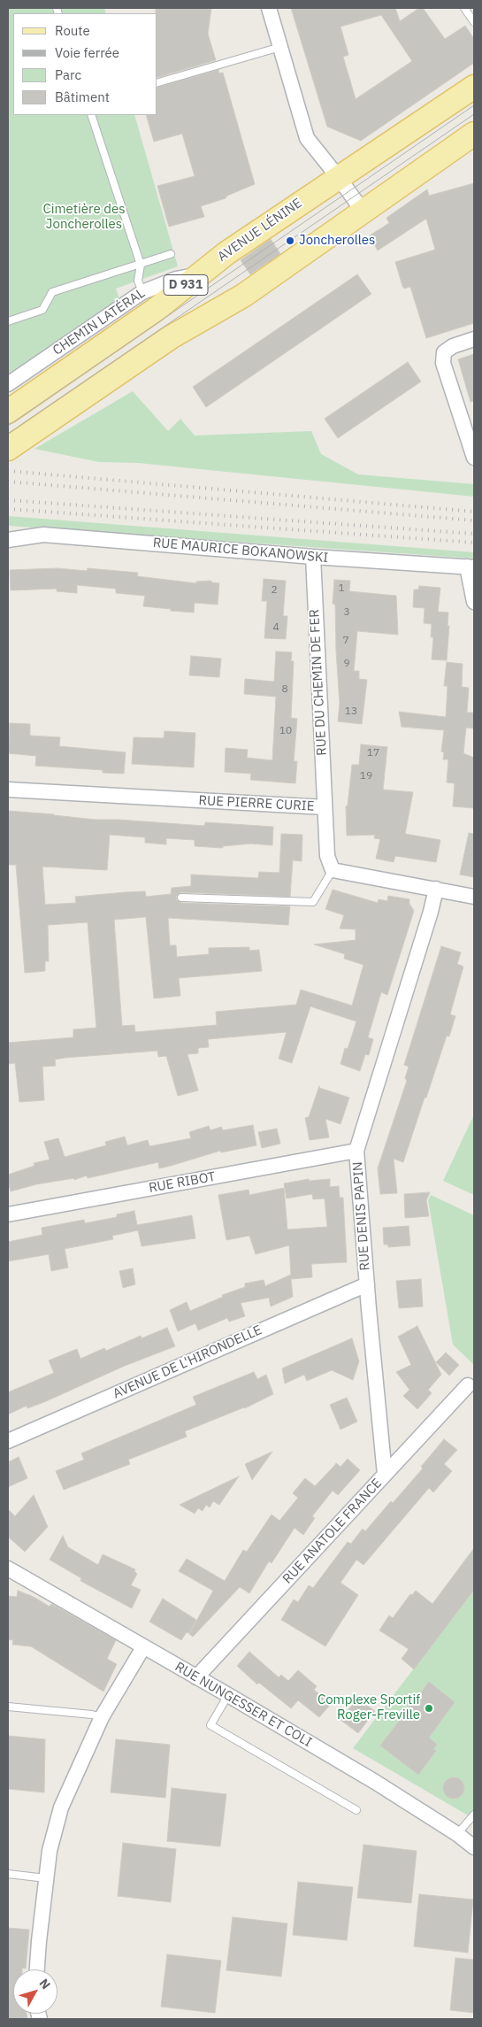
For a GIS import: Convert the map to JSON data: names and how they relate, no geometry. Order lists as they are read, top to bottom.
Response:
{
  "streets": {
    "main road": ["AVENUE LÉNINE", "D 931"],
    "street": [
      "CHEMIN LATÉRAL",
      "RUE MAURICE BOKANOWSKI",
      "RUE DU CHEMIN DE FER",
      "RUE PIERRE CURIE",
      "RUE RIBOT",
      "RUE DENIS PAPIN",
      "AVENUE DE L'HIRONDELLE",
      "RUE ANATOLE FRANCE",
      "RUE NUNGESSER ET COLI"
    ]
  },
  "crossings": [
    ["AVENUE LÉNINE", "CHEMIN LATÉRAL"],
    ["RUE MAURICE BOKANOWSKI", "RUE DU CHEMIN DE FER"],
    ["RUE DU CHEMIN DE FER", "RUE PIERRE CURIE"],
    ["RUE RIBOT", "RUE DENIS PAPIN"],
    ["RUE DENIS PAPIN", "AVENUE DE L'HIRONDELLE"],
    ["RUE DENIS PAPIN", "RUE ANATOLE FRANCE"],
    ["RUE ANATOLE FRANCE", "RUE NUNGESSER ET COLI"]
  ],
  "parks": ["Cimetière des Joncherolles"],
  "places": ["Joncherolles", "Complexe Sportif Roger-Freville"],
  "house_numbers": [
    "1",
    "2",
    "3",
    "4",
    "7",
    "9",
    "8",
    "13",
    "10",
    "17",
    "19"
  ],
  "legend": [
    "Route",
    "Voie ferrée",
    "Parc",
    "Bâtiment"
  ],
  "north": "top right"
}
